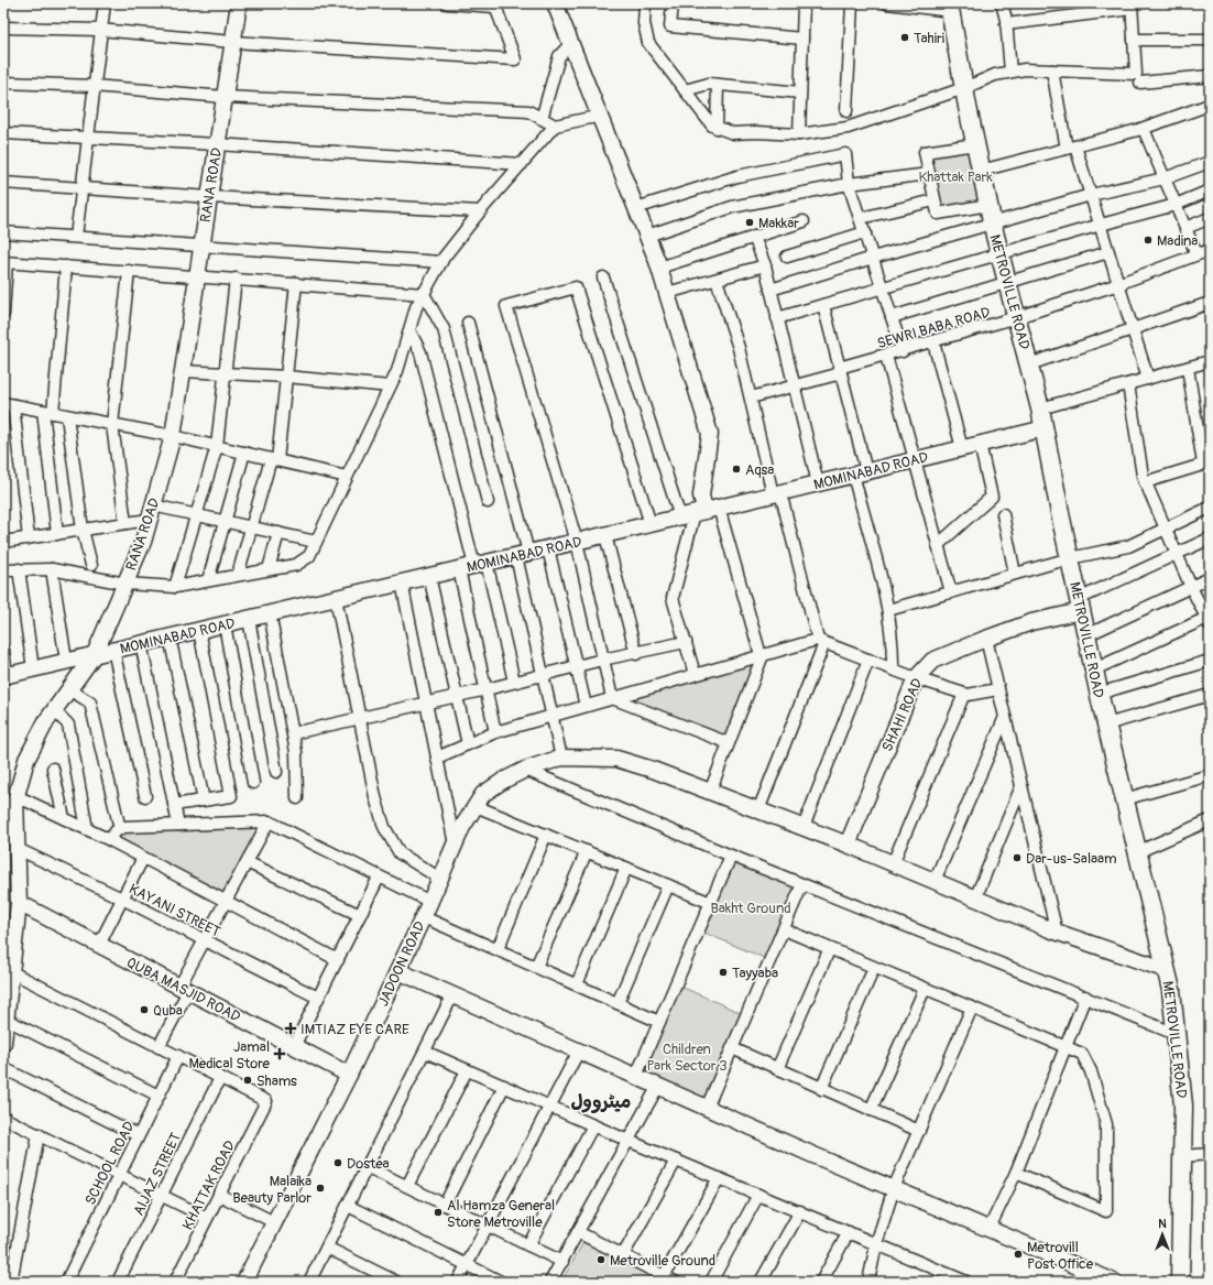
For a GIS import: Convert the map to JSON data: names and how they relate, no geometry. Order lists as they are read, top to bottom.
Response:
{
  "streets": {
    "main road": ["METROVILLE ROAD"],
    "street": [
      "RANA ROAD",
      "SEWRI BABA ROAD",
      "MOMINABAD ROAD",
      "SHAHI ROAD",
      "KAYANI STREET",
      "JADOON ROAD",
      "QUBA MASJID ROAD",
      "SCHOOL ROAD",
      "AIJAZ STREET",
      "KHATTAK ROAD"
    ]
  },
  "crossings": [
    ["RANA ROAD", "MOMINABAD ROAD"],
    ["RANA ROAD", "KAYANI STREET"],
    ["RANA ROAD", "QUBA MASJID ROAD"],
    ["METROVILLE ROAD", "SEWRI BABA ROAD"],
    ["METROVILLE ROAD", "MOMINABAD ROAD"],
    ["METROVILLE ROAD", "SHAHI ROAD"],
    ["JADOON ROAD", "QUBA MASJID ROAD"],
    ["AIJAZ STREET", "KHATTAK ROAD"]
  ],
  "districts": ["میٹروول"],
  "parks": ["Khattak Park", "Bakht Ground", "Children Park Sector 3"],
  "places": {
    "other": [
      "Tahiri",
      "Makkar",
      "Madina",
      "Aqsa",
      "Dar-us-Salaam",
      "Tayyaba",
      "Quba",
      "Shams",
      "Dostea",
      "Malaika Beauty Parlor",
      "Al Hamza General Store Metroville",
      "Metrovill Post Office",
      "Metroville Ground"
    ],
    "health": ["IMTIAZ EYE CARE", "Jamal Medical Store"]
  },
  "north": "top"
}
